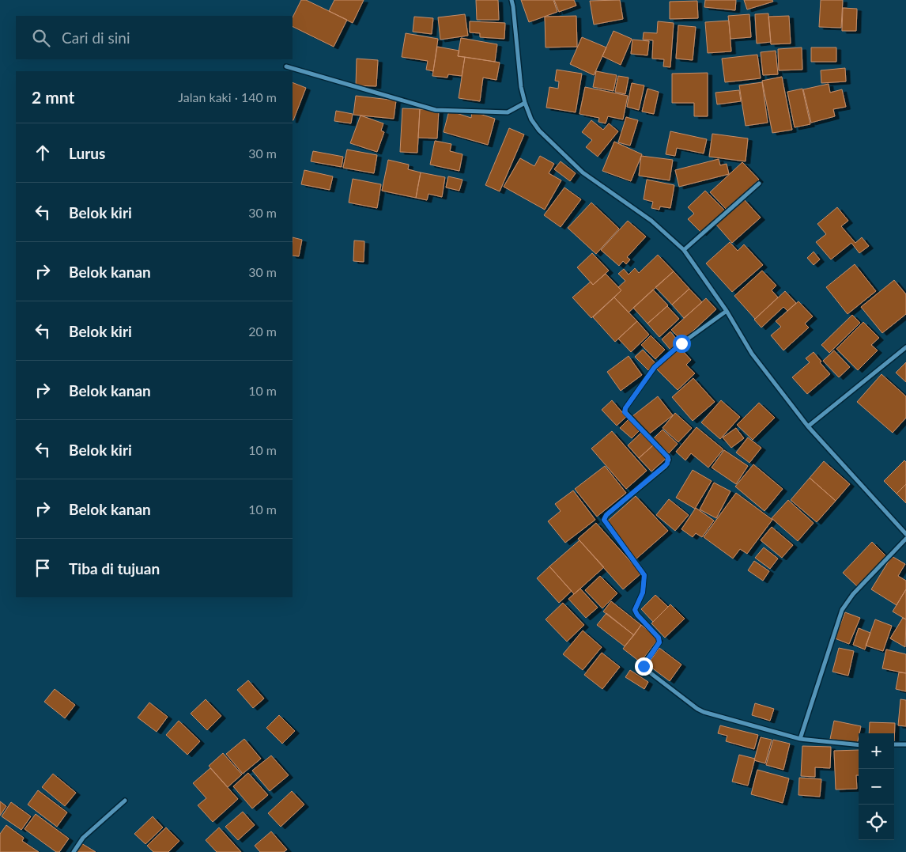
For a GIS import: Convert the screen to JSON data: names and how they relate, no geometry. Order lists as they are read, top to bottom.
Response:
{
  "page": {
    "search": "Cari di sini",
    "heading": ["2 mnt", "Jalan kaki · 140 m"],
    "list": [
      ["Lurus", "30 m"],
      ["Belok kiri", "30 m"],
      ["Belok kanan", "30 m"],
      ["Belok kiri", "20 m"],
      ["Belok kanan", "10 m"],
      ["Belok kiri", "10 m"],
      ["Belok kanan", "10 m"],
      "Tiba di tujuan"
    ],
    "map_buttons": ["+", "−"]
  }
}
